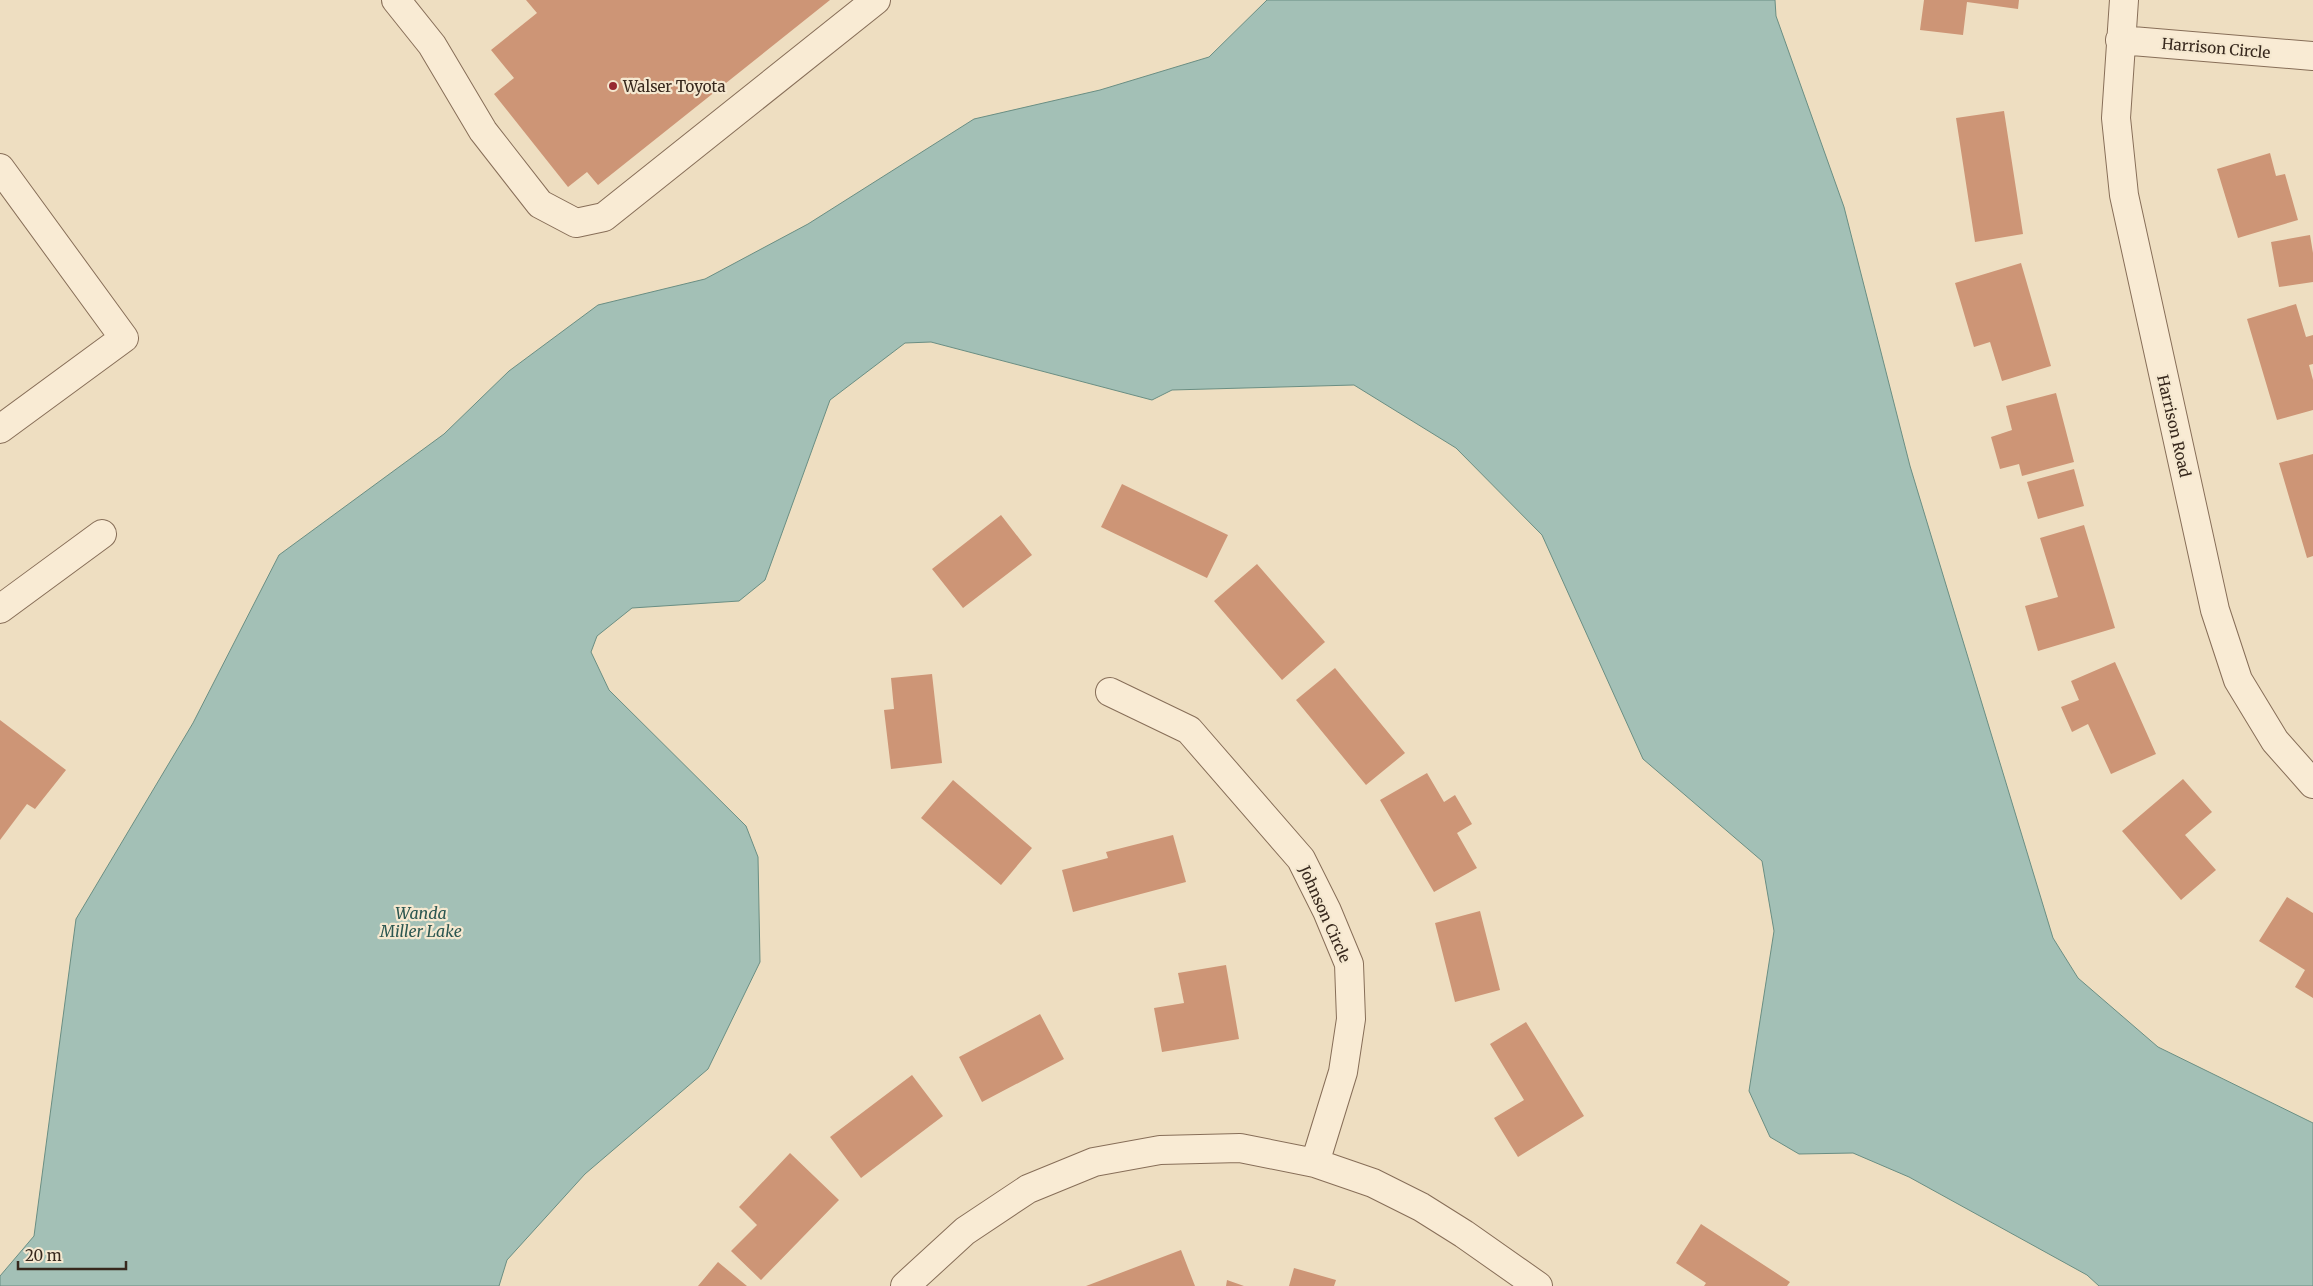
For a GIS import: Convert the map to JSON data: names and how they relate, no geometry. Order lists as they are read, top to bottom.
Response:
{
  "streets": {
    "street": ["Harrison Circle", "Harrison Road", "Johnson Circle"]
  },
  "crossings": [
    ["Harrison Circle", "Harrison Road"]
  ],
  "water": ["Wanda Miller Lake"],
  "places": ["Walser Toyota"],
  "scale_bar": "20 m"
}
